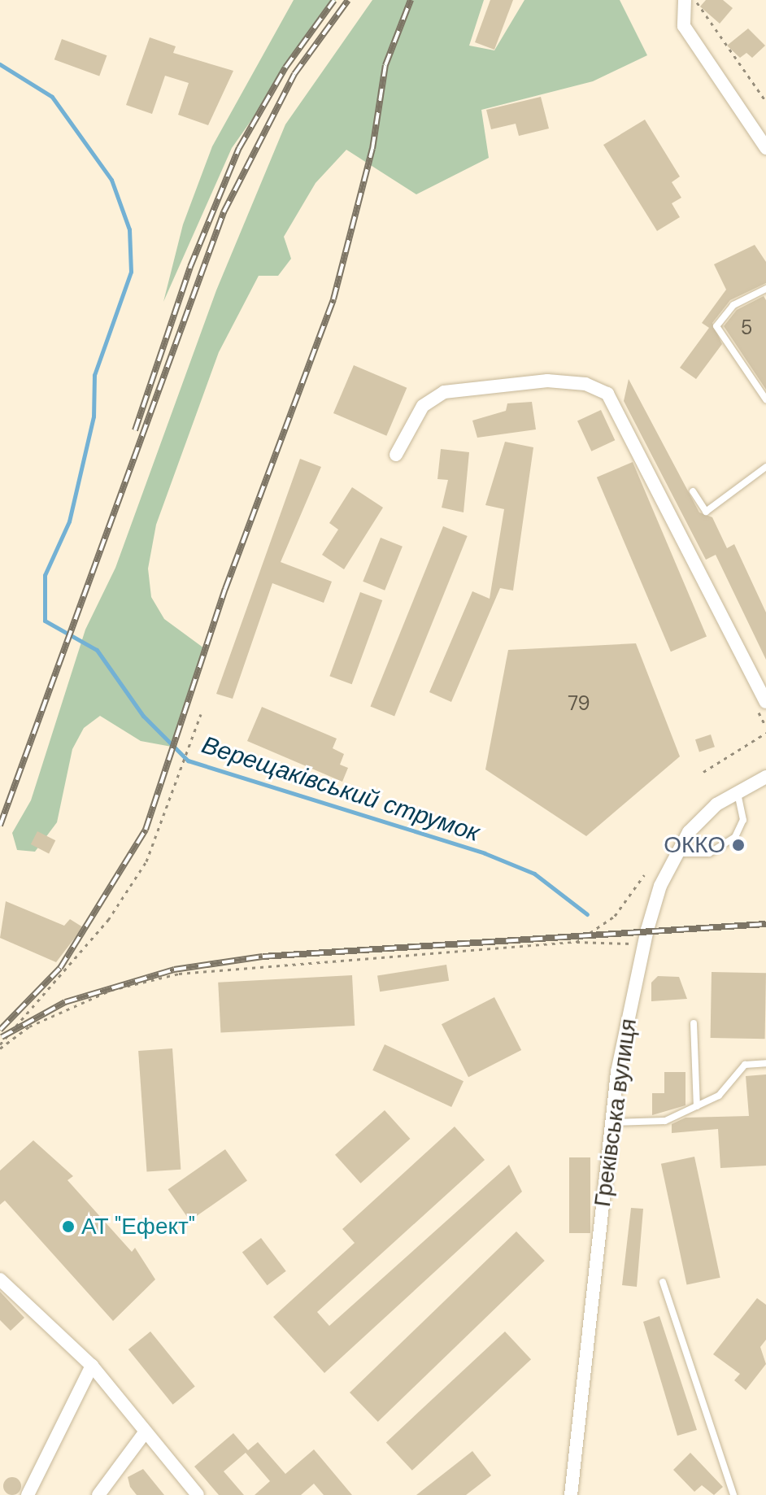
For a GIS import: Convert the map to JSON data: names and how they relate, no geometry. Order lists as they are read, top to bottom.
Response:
{
  "streets": {
    "street": ["Греківська вулиця"]
  },
  "water": ["Верещаківський струмок"],
  "places": ["ОККО", "АТ \"Ефект\""],
  "house_numbers": ["5", "79"]
}
